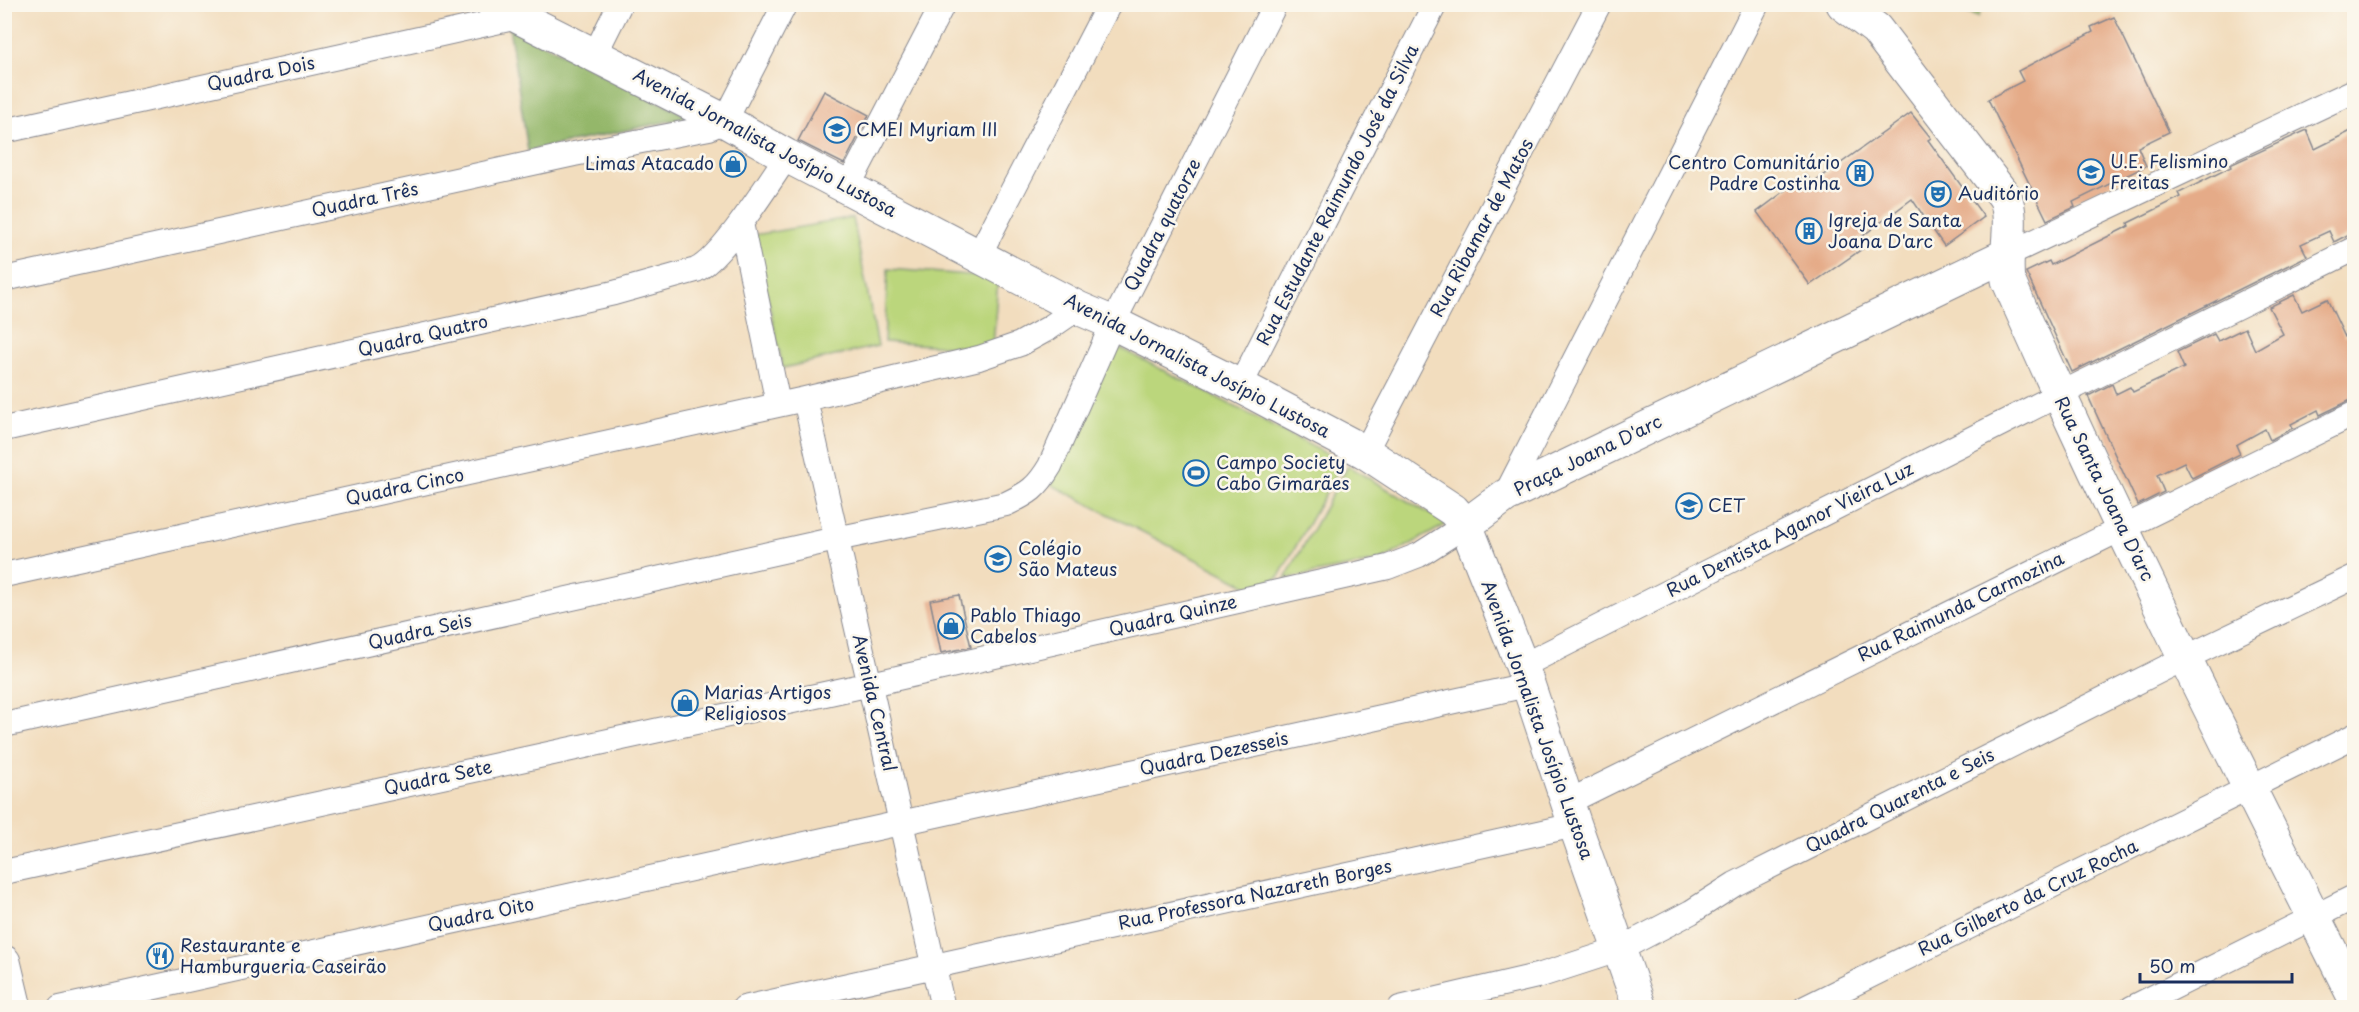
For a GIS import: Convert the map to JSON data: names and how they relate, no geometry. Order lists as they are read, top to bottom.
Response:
{
  "streets": {
    "street": [
      "Quadra Dois",
      "Avenida Jornalista Josípio Lustosa",
      "Rua Estudante Raimundo José da Silva",
      "Quadra Três",
      "Quadra quatorze",
      "Rua Ribamar de Matos",
      "Quadra Quatro",
      "Praça Joana D'arc",
      "Quadra Cinco",
      "Rua Santa Joana D'arc",
      "Rua Dentista Aganor Vieira Luz",
      "Rua Raimunda Carmozina",
      "Quadra Quinze",
      "Quadra Seis",
      "Avenida Central",
      "Quadra Dezesseis",
      "Quadra Sete",
      "Quadra Quarenta e Seis",
      "Rua Professora Nazareth Borges",
      "Rua Gilberto da Cruz Rocha",
      "Quadra Oito"
    ]
  },
  "crossings": [
    ["Quadra Dois", "Avenida Jornalista Josípio Lustosa"],
    ["Avenida Jornalista Josípio Lustosa", "Rua Estudante Raimundo José da Silva"],
    ["Avenida Jornalista Josípio Lustosa", "Quadra Três"],
    ["Avenida Jornalista Josípio Lustosa", "Quadra quatorze"],
    ["Avenida Jornalista Josípio Lustosa", "Rua Ribamar de Matos"],
    ["Avenida Jornalista Josípio Lustosa", "Quadra Quatro"],
    ["Avenida Jornalista Josípio Lustosa", "Rua Dentista Aganor Vieira Luz"],
    ["Avenida Jornalista Josípio Lustosa", "Rua Raimunda Carmozina"],
    ["Avenida Jornalista Josípio Lustosa", "Quadra Quinze"],
    ["Avenida Jornalista Josípio Lustosa", "Quadra Dezesseis"],
    ["Avenida Jornalista Josípio Lustosa", "Quadra Quarenta e Seis"],
    ["Avenida Jornalista Josípio Lustosa", "Rua Professora Nazareth Borges"],
    ["Quadra quatorze", "Quadra Seis"],
    ["Quadra quatorze", "Avenida Central"],
    ["Praça Joana D'arc", "Rua Santa Joana D'arc"],
    ["Quadra Cinco", "Avenida Central"],
    ["Rua Santa Joana D'arc", "Rua Dentista Aganor Vieira Luz"],
    ["Rua Santa Joana D'arc", "Rua Raimunda Carmozina"],
    ["Rua Santa Joana D'arc", "Quadra Quarenta e Seis"],
    ["Rua Santa Joana D'arc", "Rua Gilberto da Cruz Rocha"],
    ["Rua Dentista Aganor Vieira Luz", "Quadra Dezesseis"],
    ["Rua Raimunda Carmozina", "Rua Professora Nazareth Borges"],
    ["Quadra Quinze", "Avenida Central"],
    ["Quadra Quinze", "Quadra Sete"],
    ["Quadra Seis", "Avenida Central"],
    ["Avenida Central", "Quadra Dezesseis"],
    ["Avenida Central", "Quadra Sete"],
    ["Avenida Central", "Rua Professora Nazareth Borges"],
    ["Avenida Central", "Quadra Oito"],
    ["Quadra Dezesseis", "Quadra Oito"]
  ],
  "places": {
    "school or university": [
      "CMEI Myriam III",
      "U.E. Felismino Freitas",
      "CET",
      "Colégio São Mateus"
    ],
    "shop": ["Limas Atacado", "Pablo Thiago Cabelos", "Marias Artigos Religiosos"],
    "building": ["Centro Comunitário Padre Costinha", "Igreja de Santa Joana D'arc"],
    "theatre": ["Auditório"],
    "sports": ["Campo Society Cabo Gimarães"],
    "restaurant": ["Restaurante e Hamburgueria Caseirão"]
  },
  "scale_bar": "50 m"
}
